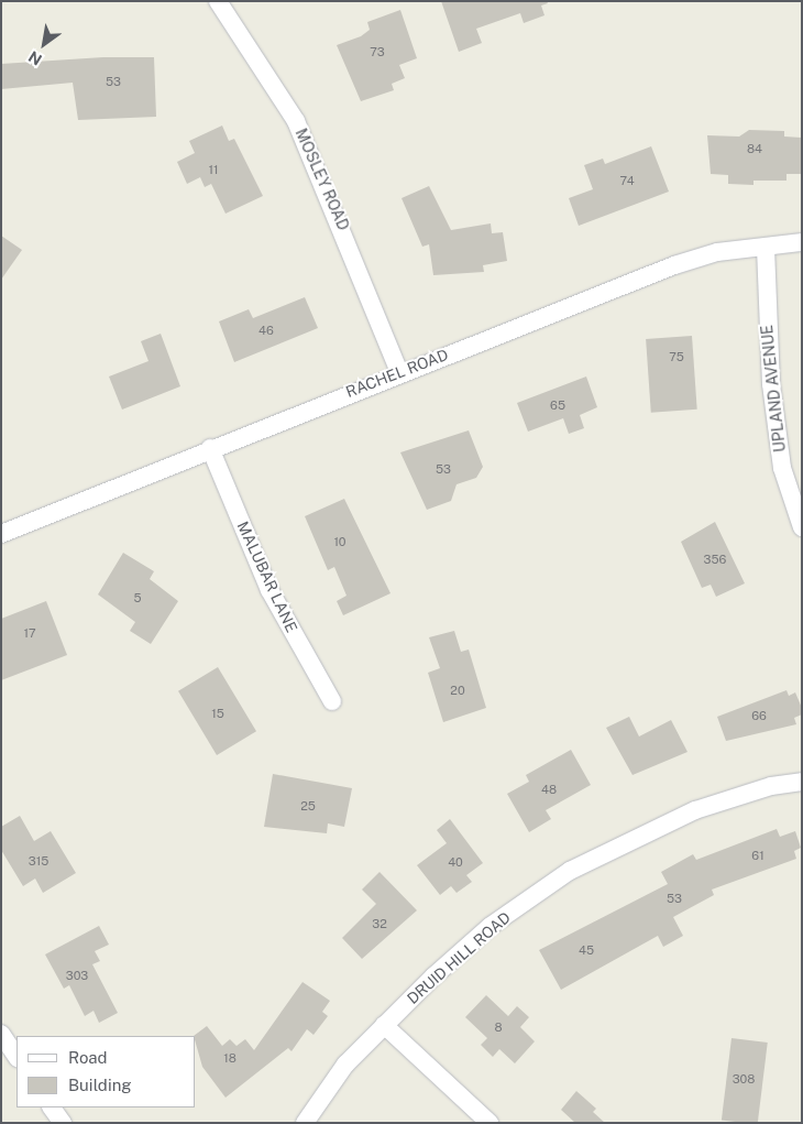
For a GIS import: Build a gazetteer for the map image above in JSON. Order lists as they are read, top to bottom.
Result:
{
  "streets": {
    "street": [
      "MOSLEY ROAD",
      "RACHEL ROAD",
      "UPLAND AVENUE",
      "MALUBAR LANE",
      "DRUID HILL ROAD"
    ]
  },
  "crossings": [
    ["MOSLEY ROAD", "RACHEL ROAD"],
    ["RACHEL ROAD", "UPLAND AVENUE"],
    ["RACHEL ROAD", "MALUBAR LANE"]
  ],
  "house_numbers": [
    "73",
    "53",
    "84",
    "11",
    "74",
    "46",
    "75",
    "65",
    "53",
    "10",
    "356",
    "5",
    "17",
    "20",
    "15",
    "66",
    "48",
    "25",
    "61",
    "315",
    "40",
    "53",
    "32",
    "45",
    "303",
    "8",
    "18",
    "308"
  ],
  "legend": ["Road", "Building"],
  "north": "bottom left"
}
